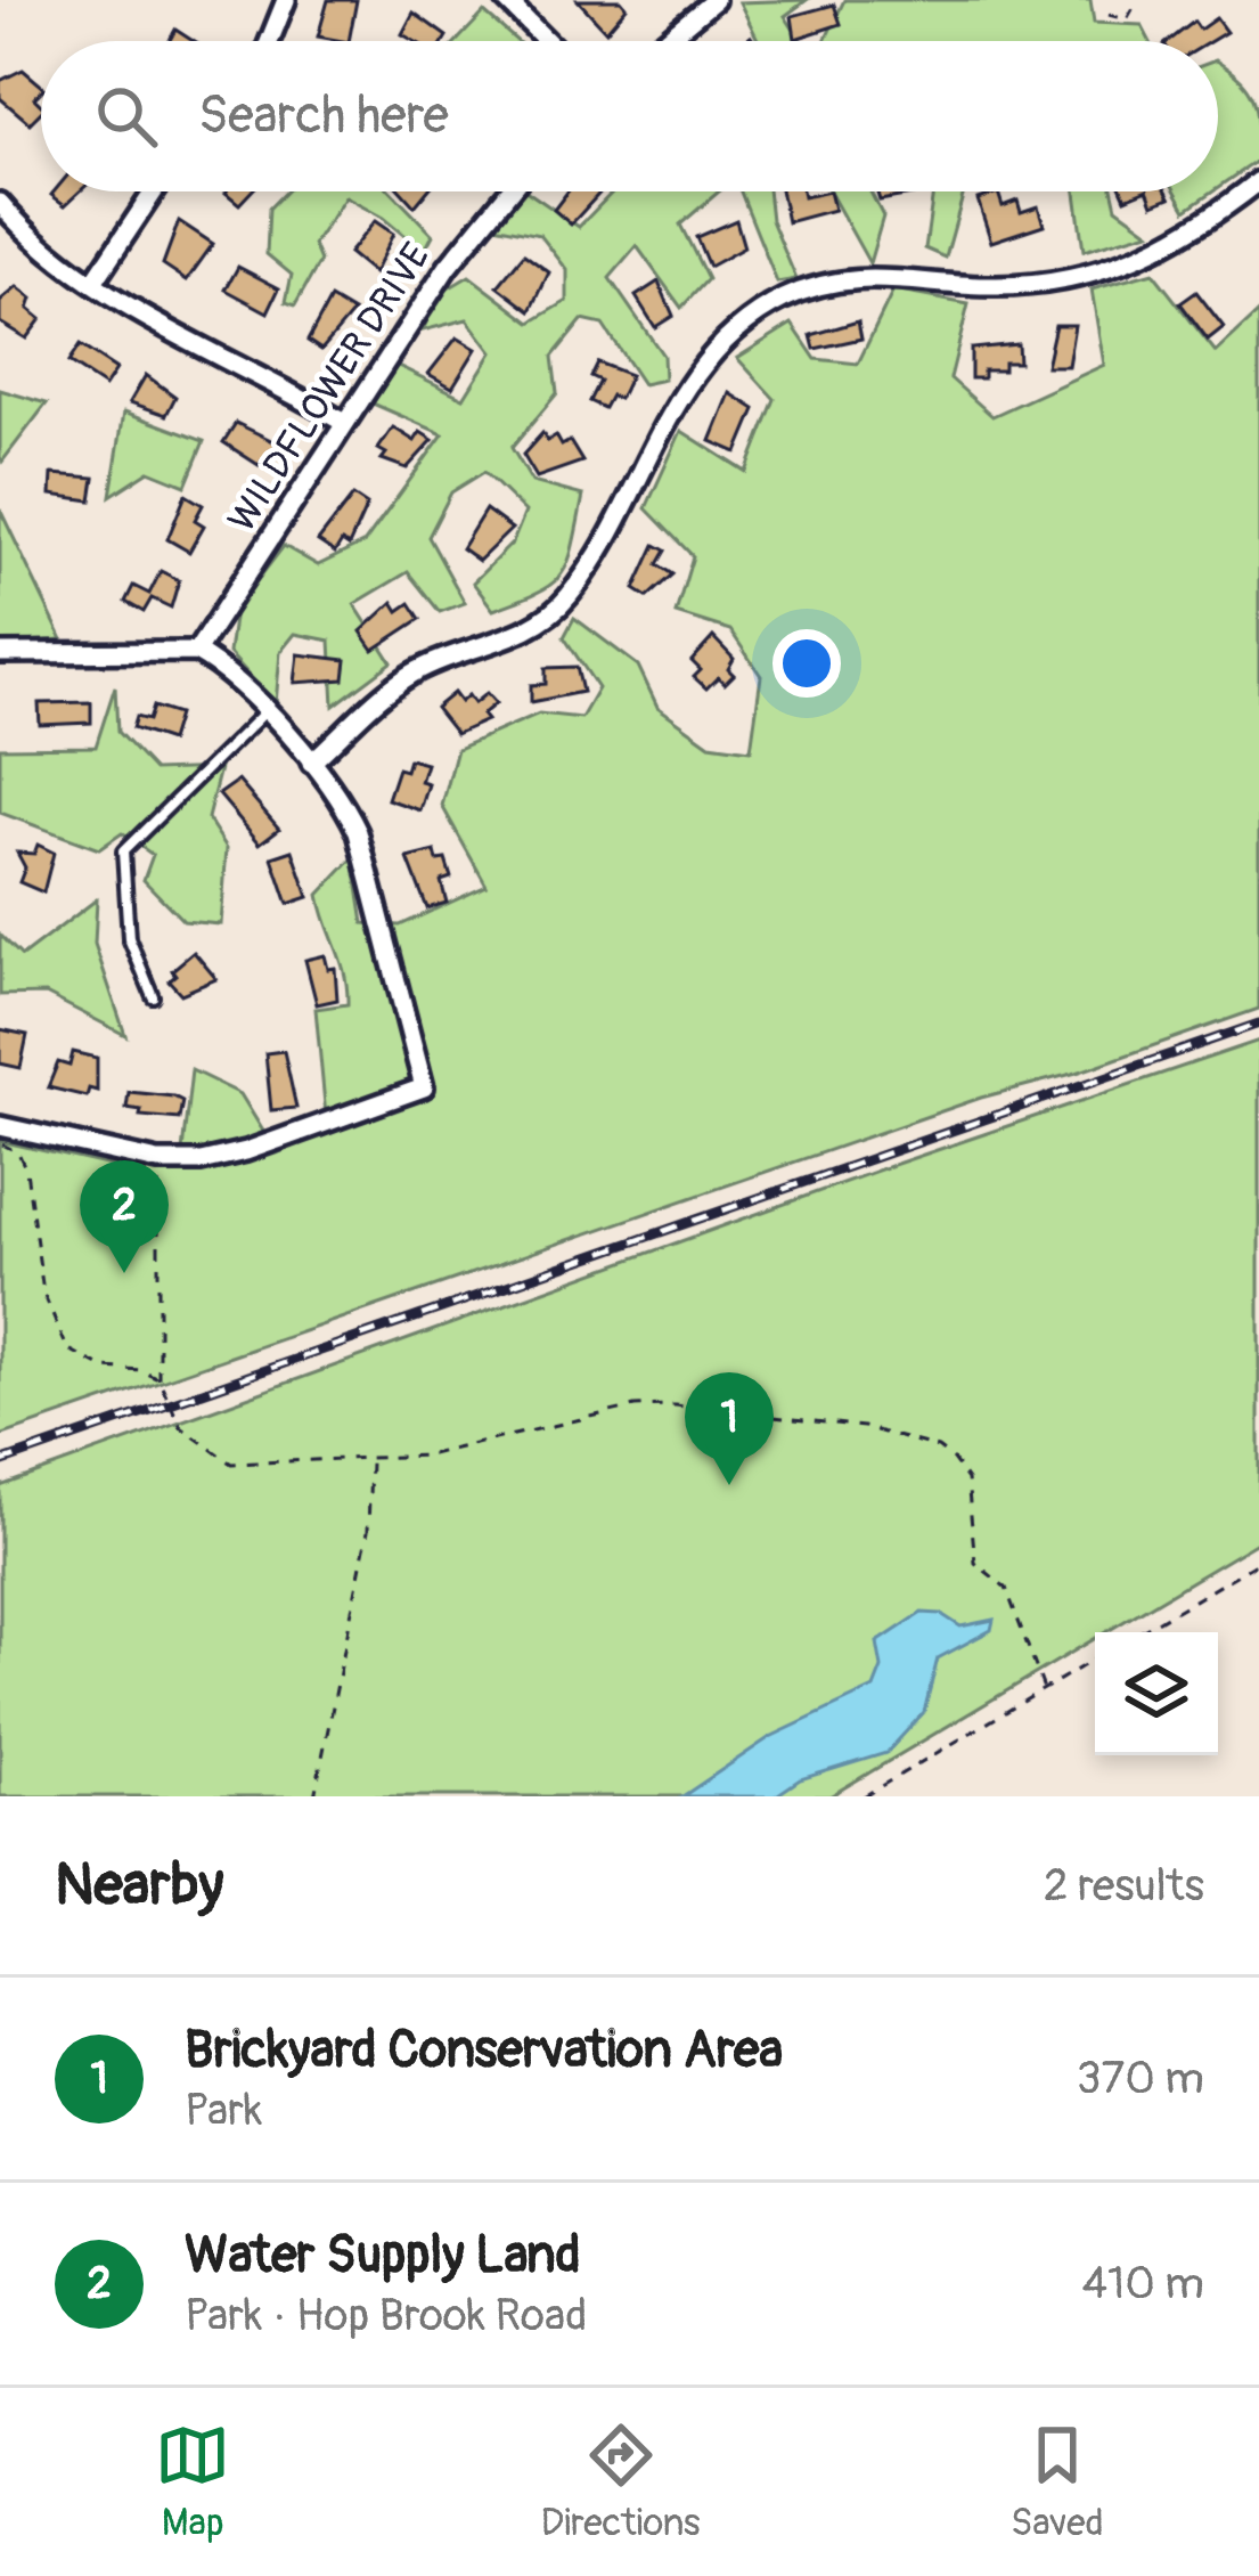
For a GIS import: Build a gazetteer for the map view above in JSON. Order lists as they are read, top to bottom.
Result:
{
  "streets": {
    "street": ["WILDFLOWER DRIVE"]
  },
  "page": {
    "search": "Search here",
    "pins": ["2", "1"],
    "heading": ["Nearby", "2 results"],
    "list": [
      {
        "mark": "1",
        "name": "Brickyard Conservation Area",
        "note": "Park",
        "value": "370 m"
      },
      {
        "mark": "2",
        "name": "Water Supply Land",
        "note": "Park · Hop Brook Road",
        "value": "410 m"
      }
    ],
    "nav": ["Map", "Directions", "Saved"]
  }
}
